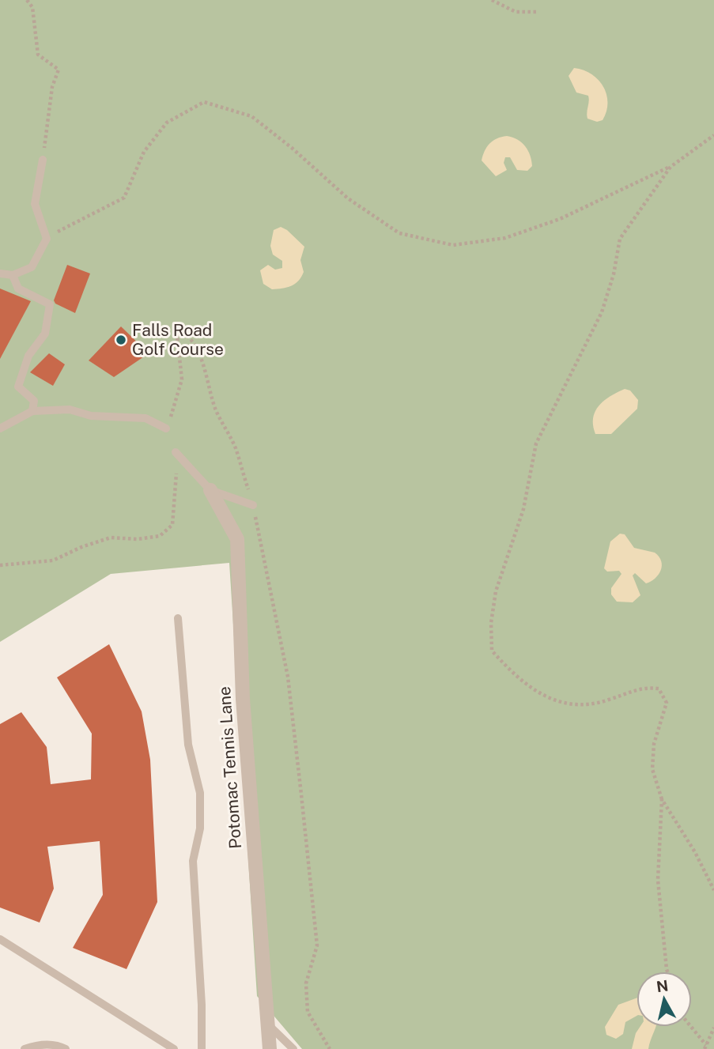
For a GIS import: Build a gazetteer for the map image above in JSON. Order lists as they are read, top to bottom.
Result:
{
  "streets": {
    "street": ["Potomac Tennis Lane"]
  },
  "places": ["Falls Road Golf Course"],
  "north": "top"
}
